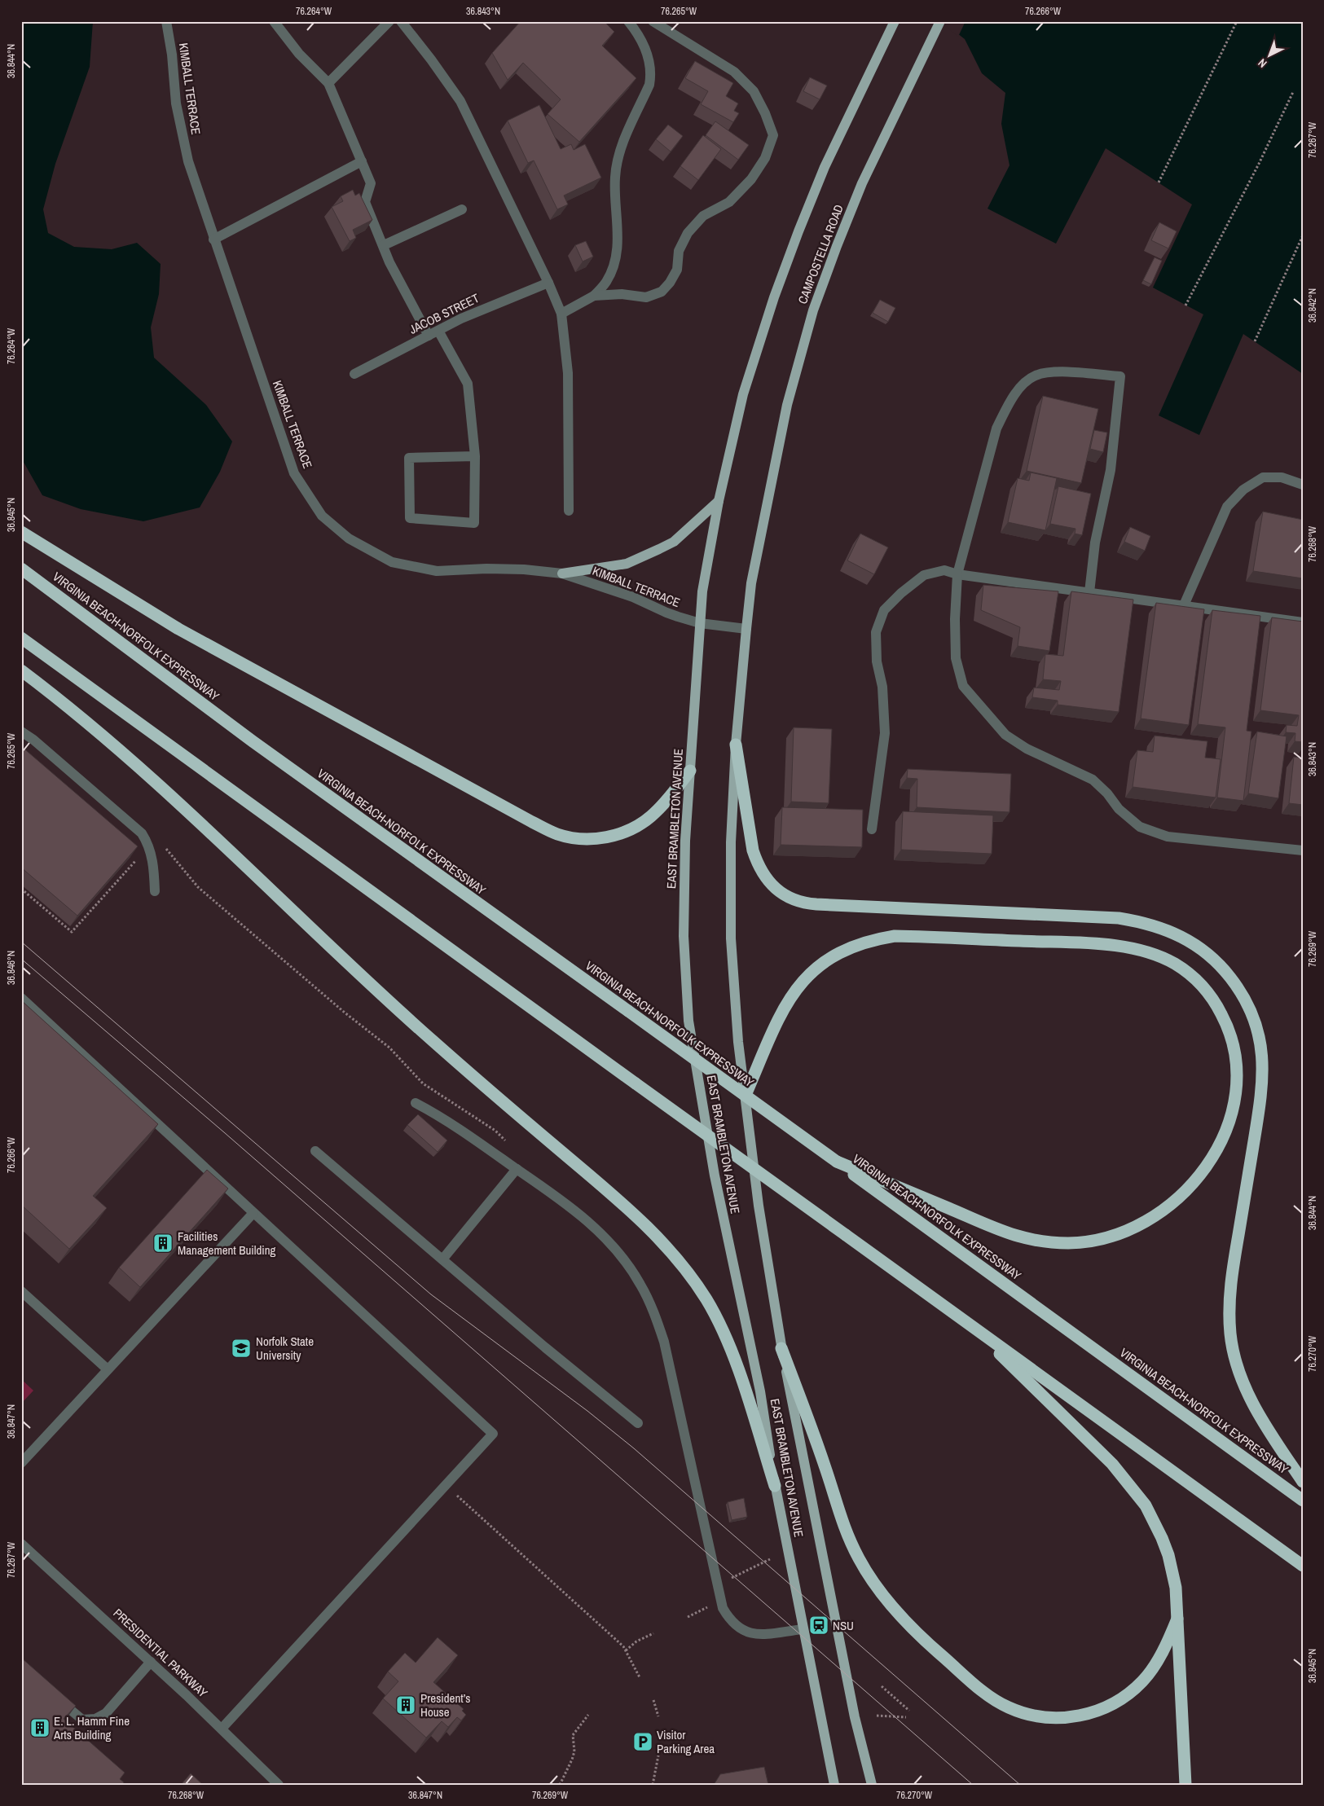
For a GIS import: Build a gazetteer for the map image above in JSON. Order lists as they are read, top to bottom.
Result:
{
  "streets": {
    "highway": ["VIRGINIA BEACH-NORFOLK EXPRESSWAY"],
    "main road": ["CAMPOSTELLA ROAD", "EAST BRAMBLETON AVENUE"],
    "street": ["KIMBALL TERRACE", "JACOB STREET", "PRESIDENTIAL PARKWAY"]
  },
  "crossings": [
    ["KIMBALL TERRACE", "EAST BRAMBLETON AVENUE"],
    ["CAMPOSTELLA ROAD", "EAST BRAMBLETON AVENUE"]
  ],
  "places": {
    "building": ["Facilities Management Building", "President’s House", "E. L. Hamm Fine Arts Building"],
    "school or university": ["Norfolk State University"],
    "station": ["NSU"],
    "parking": ["Visitor Parking Area"]
  },
  "north": "bottom left",
  "coordinates": [
    "76.264°W",
    "36.843°N",
    "76.265°W",
    "76.266°W",
    "36.844°N",
    "76.267°W",
    "36.842°N",
    "36.845°N",
    "76.268°W",
    "76.269°W",
    "36.846°N",
    "76.270°W",
    "36.847°N"
  ]
}
